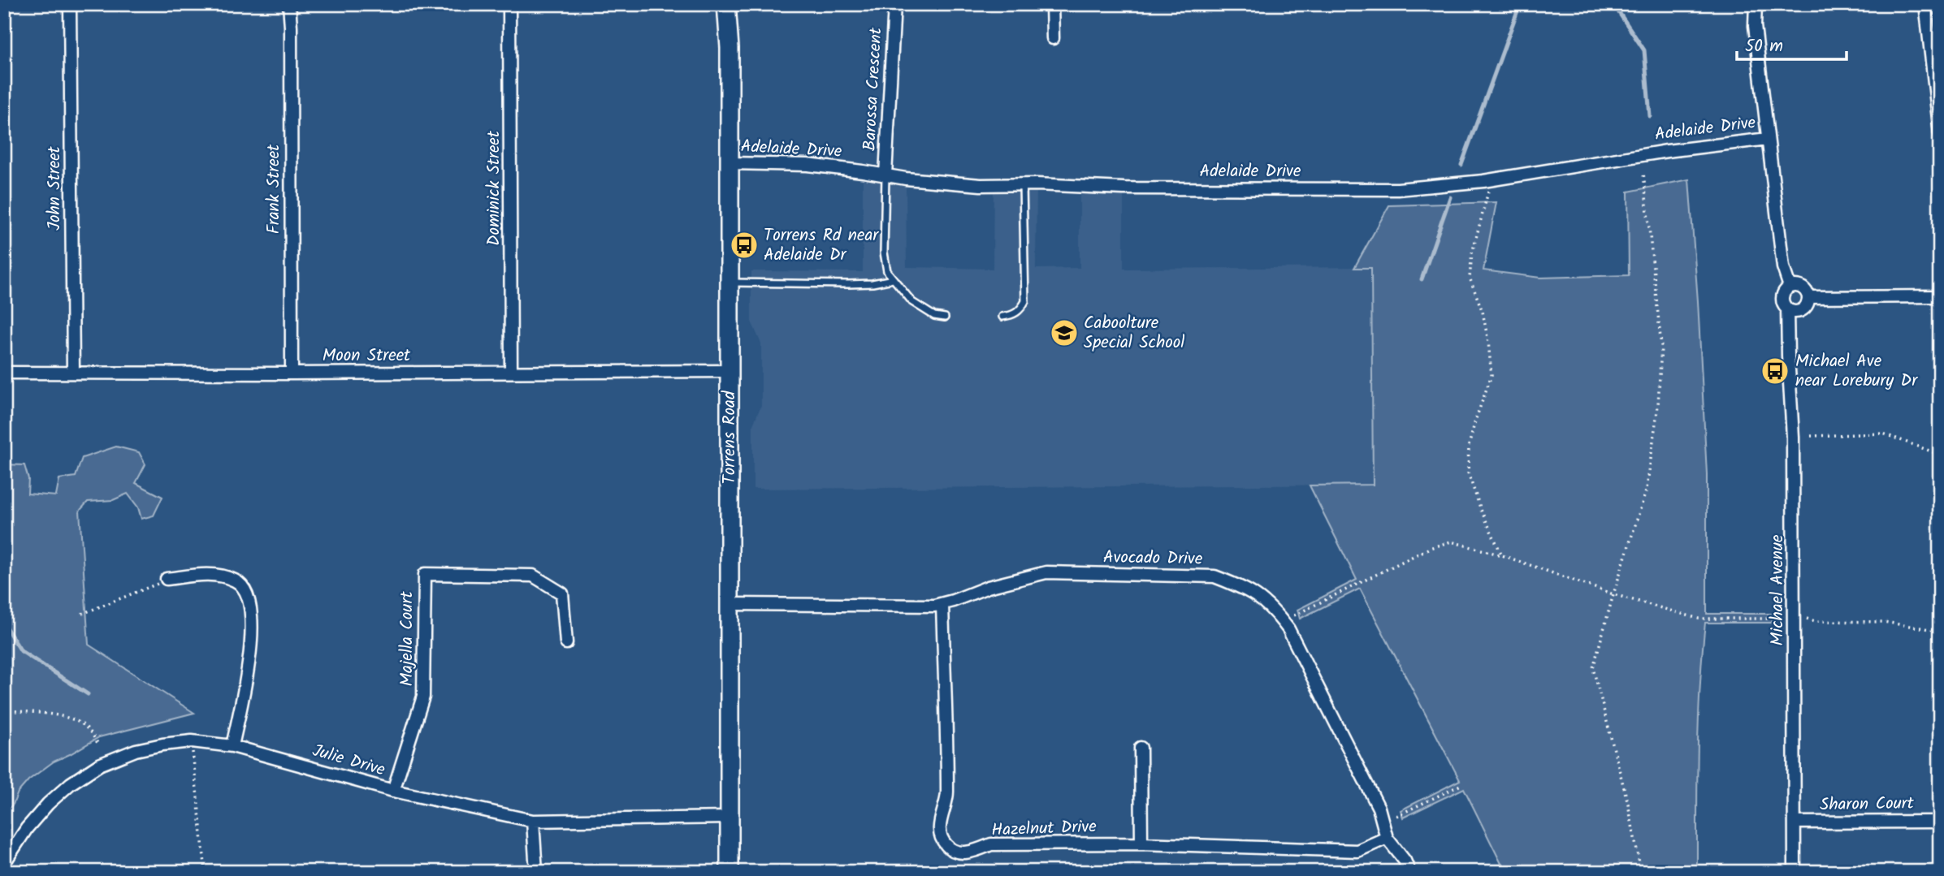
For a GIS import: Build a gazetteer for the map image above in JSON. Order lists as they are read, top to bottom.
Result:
{
  "streets": {
    "main road": ["Torrens Road"],
    "street": [
      "Barossa Crescent",
      "Adelaide Drive",
      "John Street",
      "Dominick Street",
      "Frank Street",
      "Moon Street",
      "Avocado Drive",
      "Michael Avenue",
      "Majella Court",
      "Julie Drive",
      "Sharon Court",
      "Hazelnut Drive"
    ]
  },
  "crossings": [
    ["Barossa Crescent", "Adelaide Drive"],
    ["Adelaide Drive", "Torrens Road"],
    ["John Street", "Moon Street"],
    ["Dominick Street", "Moon Street"],
    ["Frank Street", "Moon Street"],
    ["Moon Street", "Torrens Road"],
    ["Torrens Road", "Avocado Drive"],
    ["Torrens Road", "Julie Drive"],
    ["Avocado Drive", "Hazelnut Drive"],
    ["Michael Avenue", "Sharon Court"],
    ["Majella Court", "Julie Drive"]
  ],
  "places": {
    "bus stop": ["Torrens Rd near Adelaide Dr", "Michael Ave near Lorebury Dr"],
    "school or university": ["Caboolture Special School"]
  },
  "scale_bar": "50 m"
}
